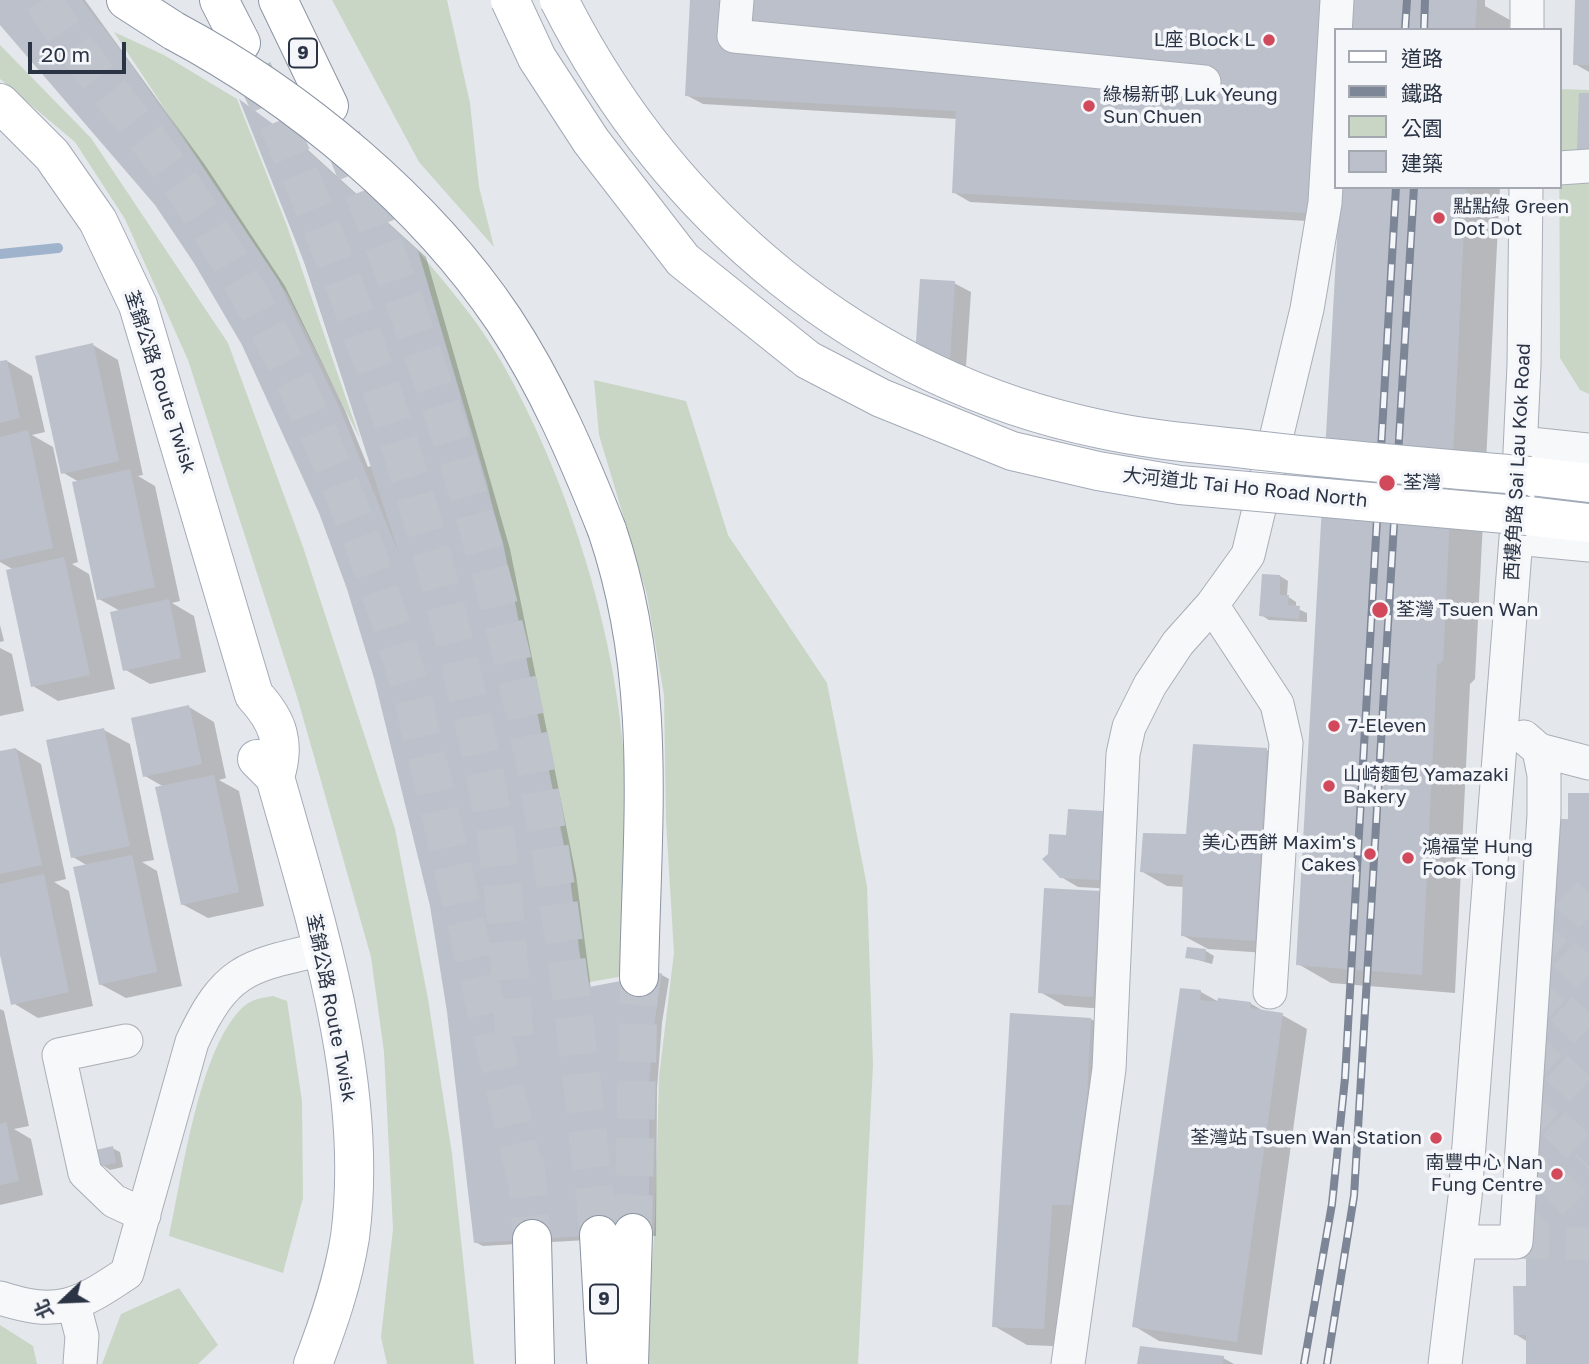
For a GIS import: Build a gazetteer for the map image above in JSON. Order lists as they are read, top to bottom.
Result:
{
  "streets": {
    "main road": ["9", "荃錦公路 Route Twisk", "大河道北 Tai Ho Road North"],
    "street": ["西樓角路 Sai Lau Kok Road"]
  },
  "places": [
    "L座 Block L",
    "綠楊新邨 Luk Yeung Sun Chuen",
    "點點綠 Green Dot Dot",
    "荃灣",
    "荃灣 Tsuen Wan",
    "7-Eleven",
    "山崎麵包 Yamazaki Bakery",
    "美心西餅 Maxim's Cakes",
    "鴻福堂 Hung Fook Tong",
    "荃灣站 Tsuen Wan Station",
    "南豐中心 Nan Fung Centre"
  ],
  "legend": [
    "道路",
    "鐵路",
    "公園",
    "建築"
  ],
  "scale_bar": "20 m",
  "north": "bottom left"
}
